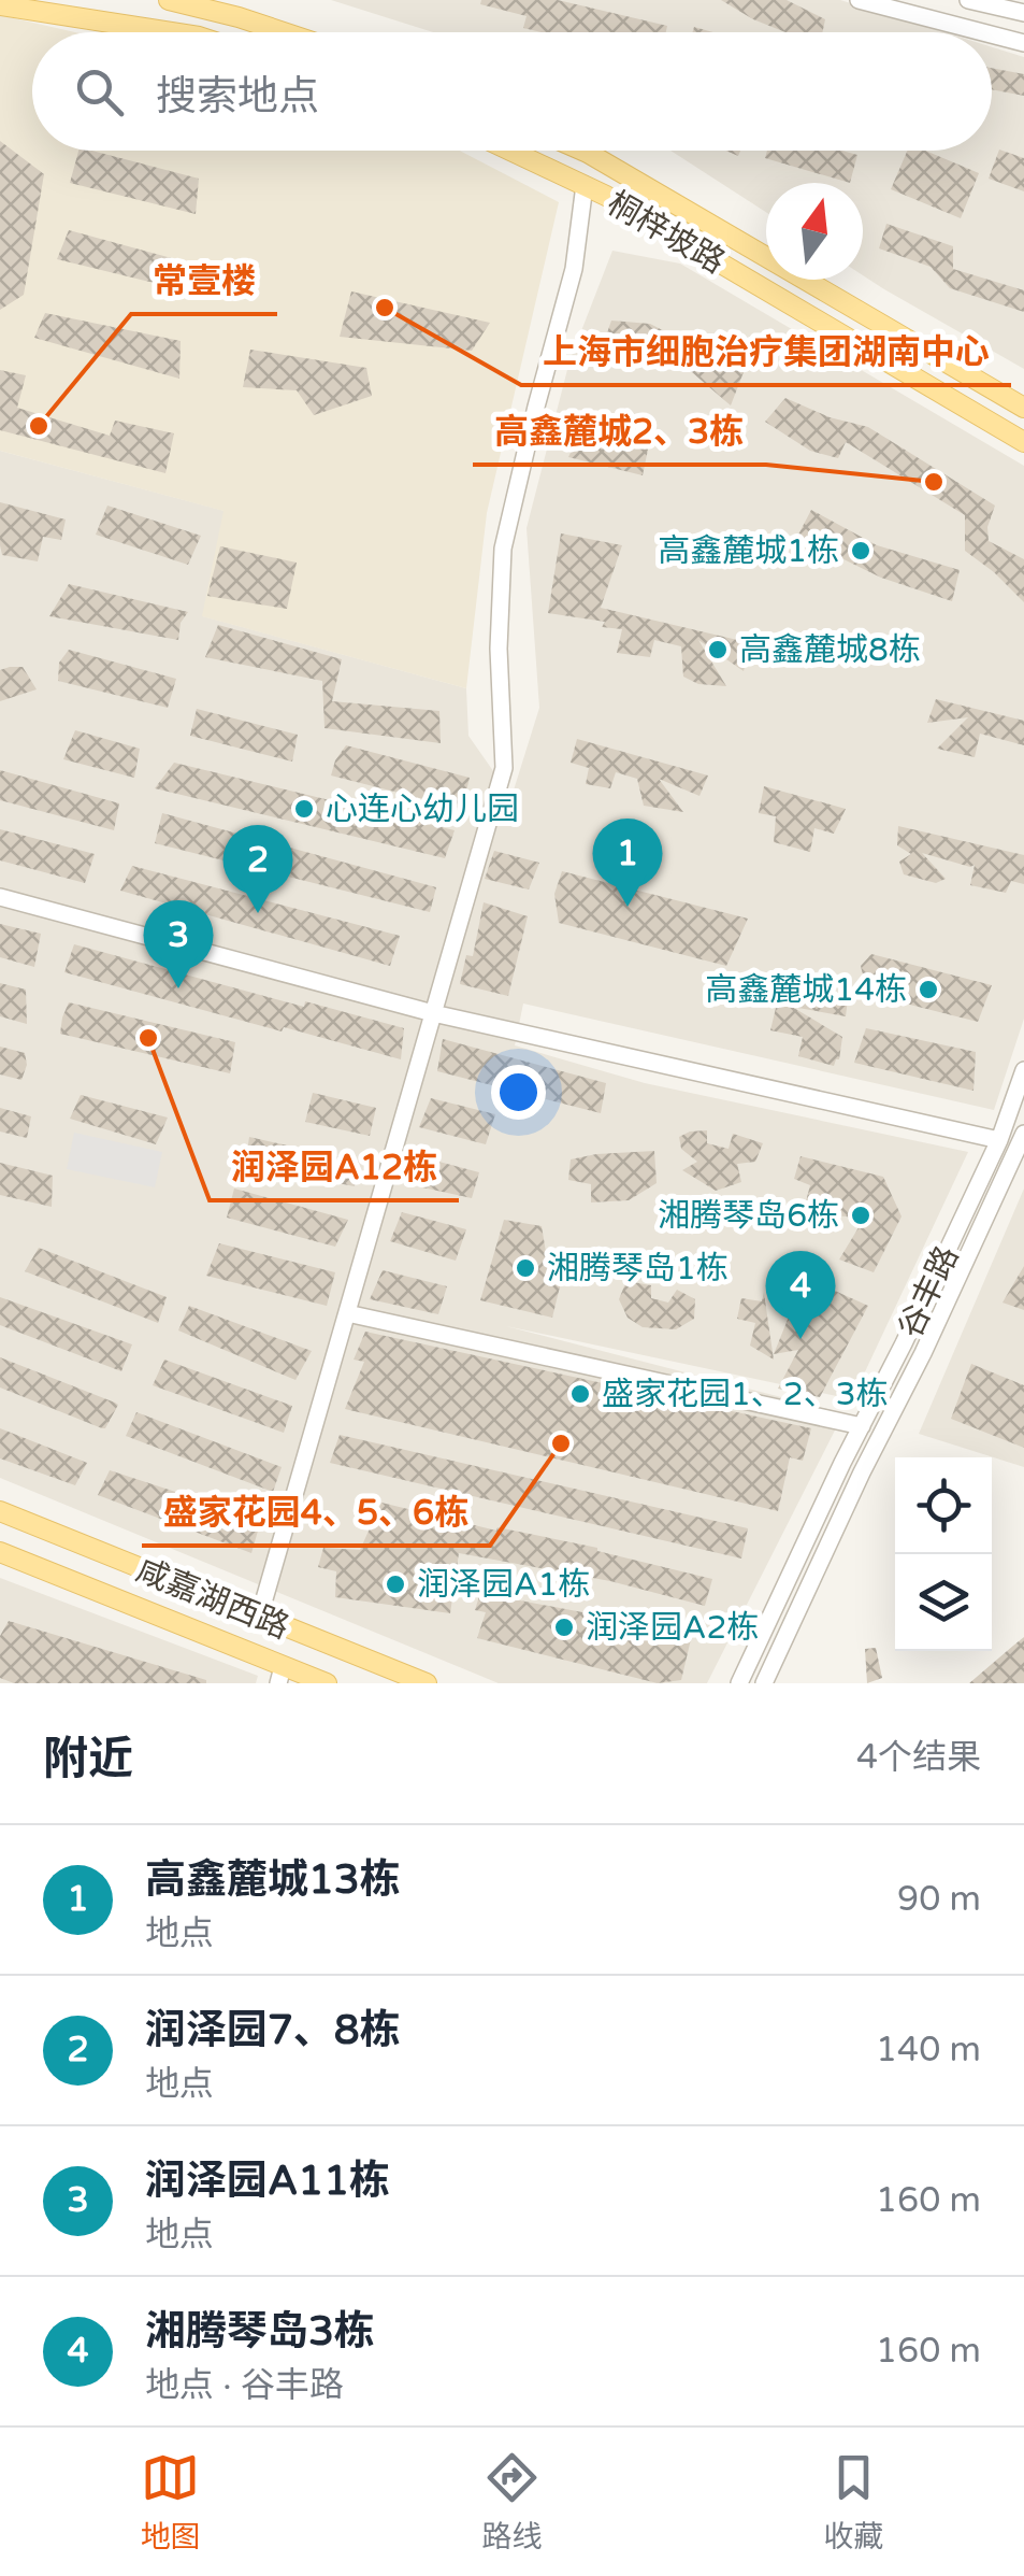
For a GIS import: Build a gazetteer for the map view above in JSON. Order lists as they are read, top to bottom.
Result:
{
  "streets": {
    "main road": ["桐梓坡路", "咸嘉湖西路"],
    "street": ["谷丰路"]
  },
  "places": [
    "上海市细胞治疗集团湖南中心",
    "常壹楼",
    "高鑫麓城2、3栋",
    "高鑫麓城1栋",
    "高鑫麓城8栋",
    "心连心幼儿园",
    "高鑫麓城14栋",
    "润泽园A12栋",
    "湘腾琴岛6栋",
    "湘腾琴岛1栋",
    "盛家花园1、2、3栋",
    "盛家花园4、5、6栋",
    "润泽园A1栋",
    "润泽园A2栋"
  ],
  "north": "top",
  "page": {
    "search": "搜索地点",
    "pins": [
      "1",
      "2",
      "3",
      "4"
    ],
    "heading": ["附近", "4个结果"],
    "list": [
      {
        "mark": "1",
        "name": "高鑫麓城13栋",
        "note": "地点",
        "value": "90 m"
      },
      {
        "mark": "2",
        "name": "润泽园7、8栋",
        "note": "地点",
        "value": "140 m"
      },
      {
        "mark": "3",
        "name": "润泽园A11栋",
        "note": "地点",
        "value": "160 m"
      },
      {
        "mark": "4",
        "name": "湘腾琴岛3栋",
        "note": "地点 · 谷丰路",
        "value": "160 m"
      }
    ],
    "nav": ["地图", "路线", "收藏"]
  }
}
